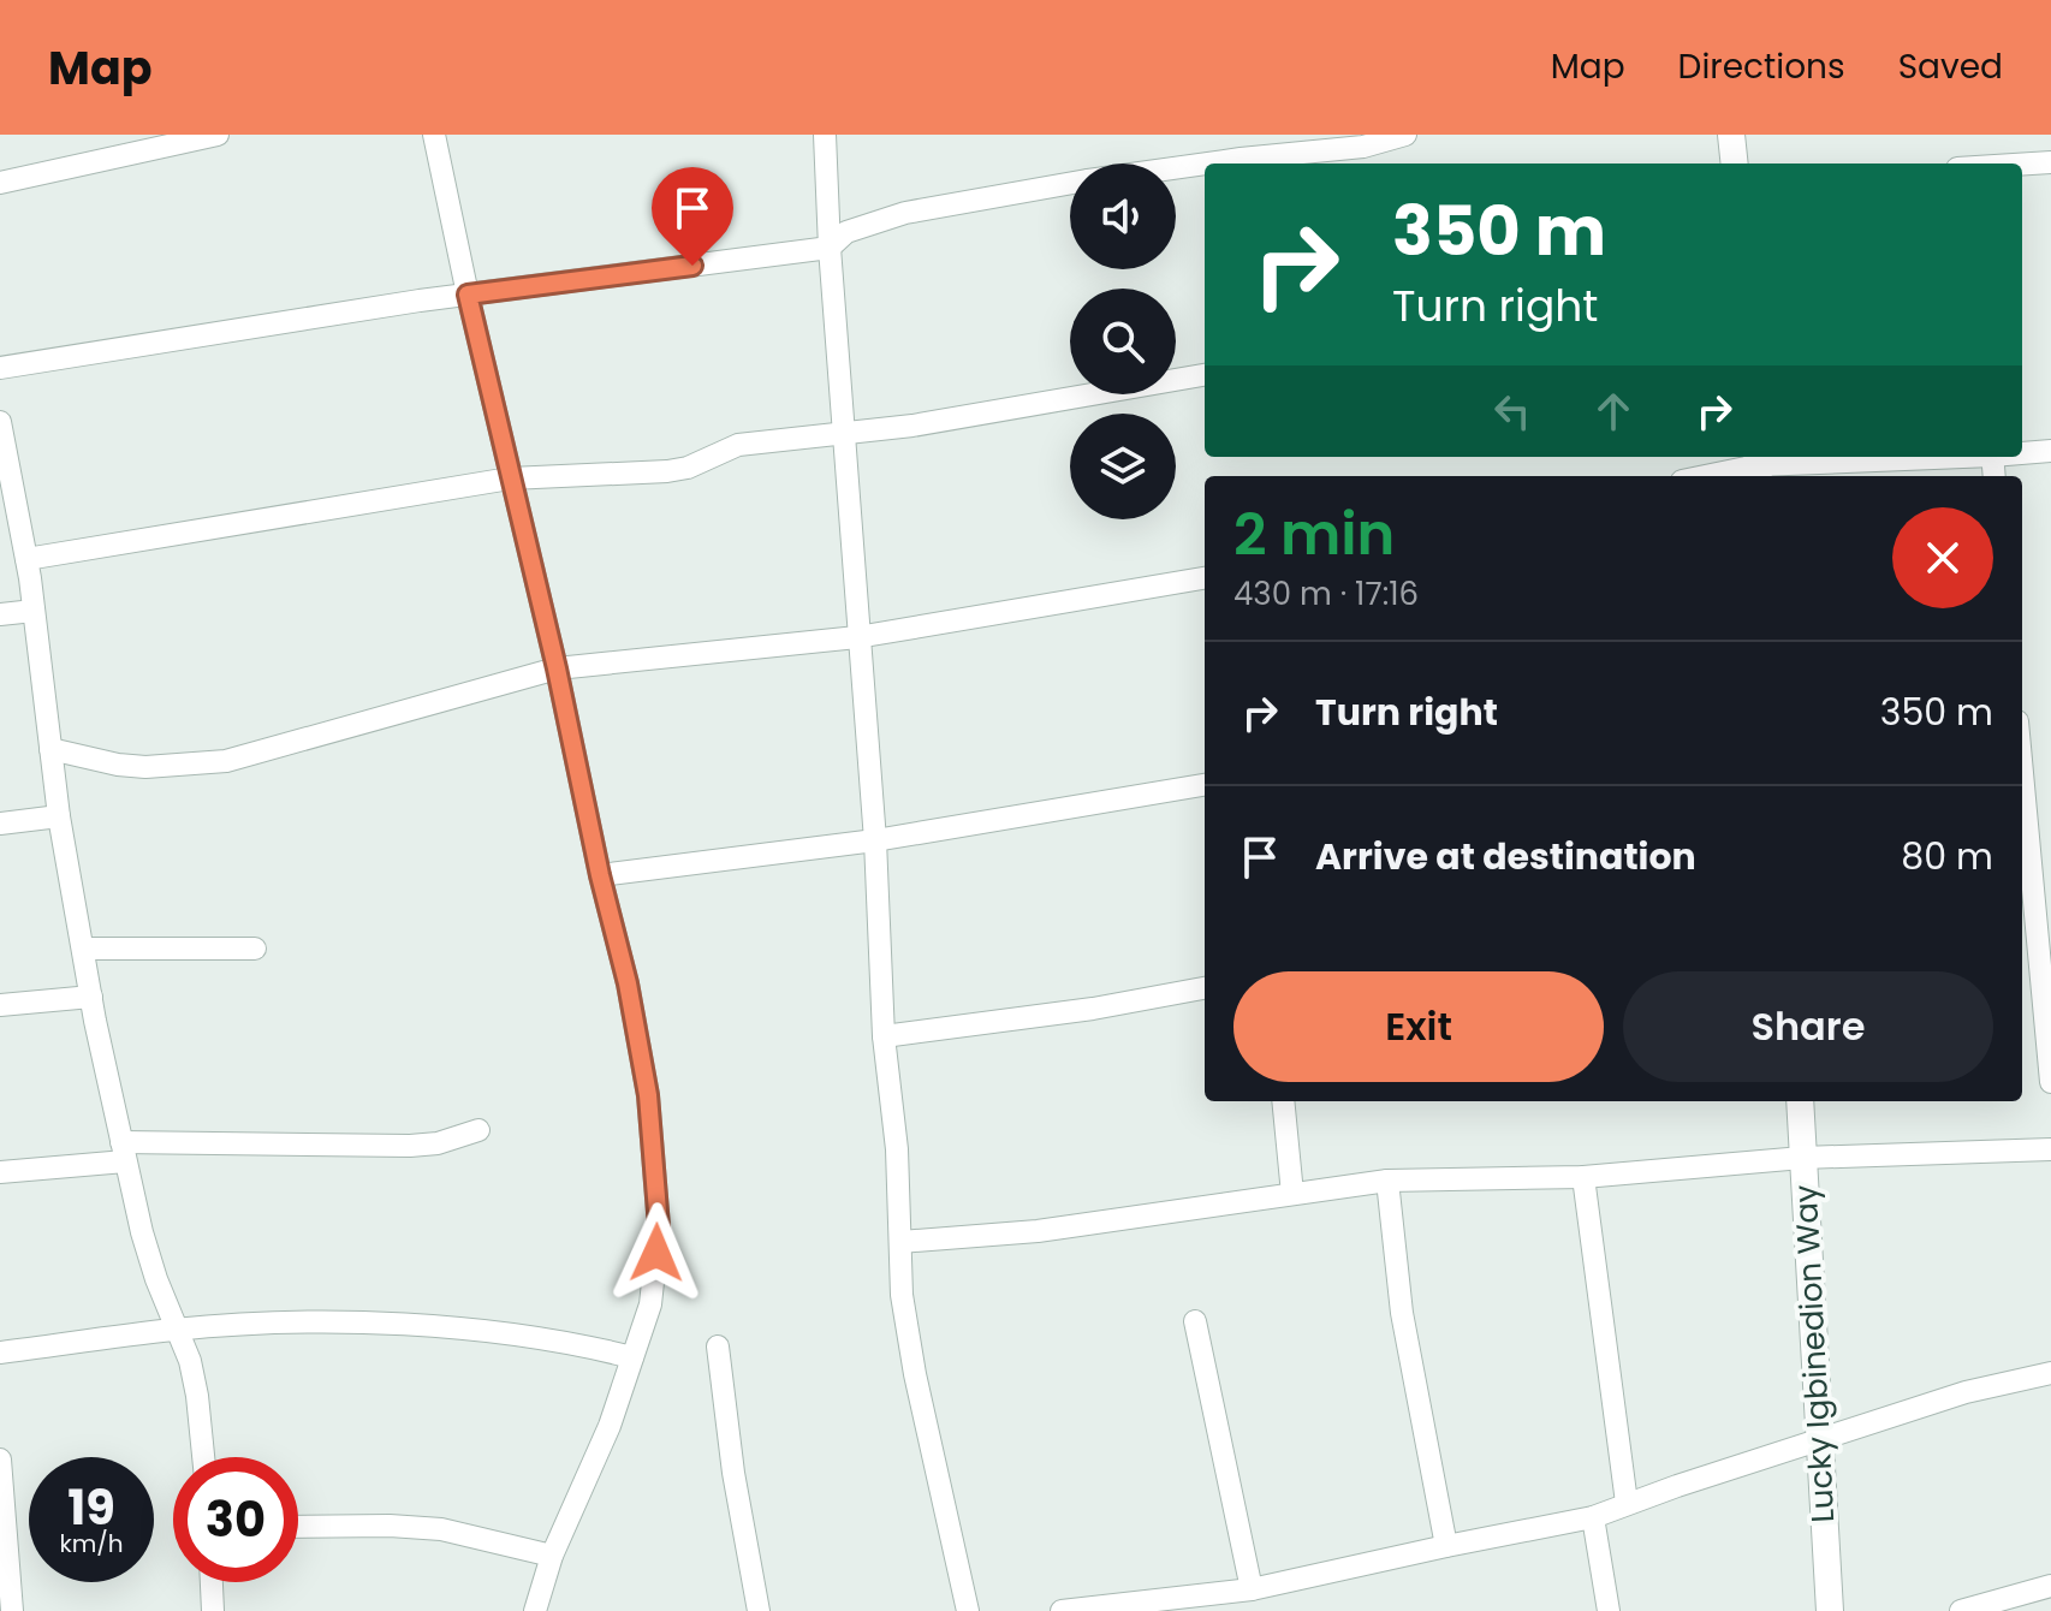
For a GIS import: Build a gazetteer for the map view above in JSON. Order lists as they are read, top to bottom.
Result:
{
  "streets": {
    "street": ["Lucky Igbinedion Way"]
  },
  "page": {
    "header": "Map",
    "nav": ["Map", "Directions", "Saved"],
    "turn": ["350 m", "Turn right"],
    "heading": ["2 min", "430 m · 17:16"],
    "list": [
      {
        "name": "Turn right",
        "value": "350 m"
      },
      {
        "name": "Arrive at destination",
        "value": "80 m"
      }
    ],
    "buttons": ["Exit", "Share"],
    "speed": "19 km/h",
    "limit": "30"
  }
}
